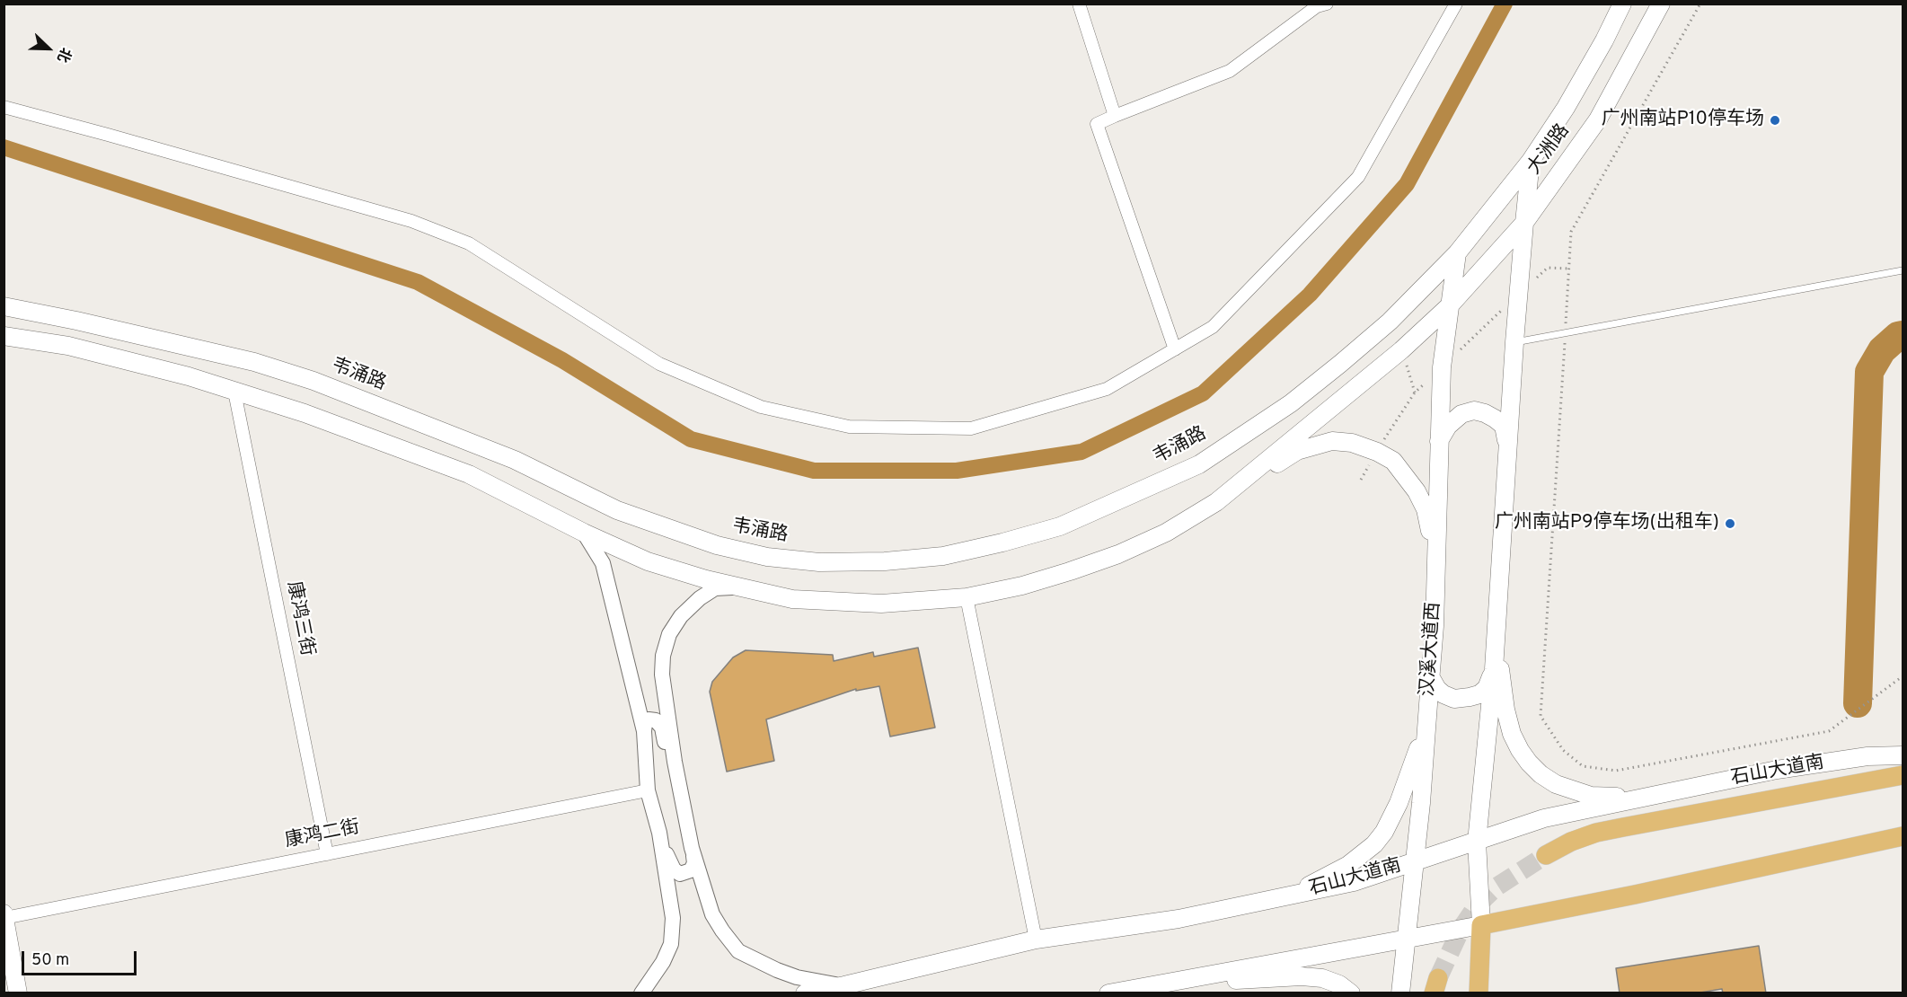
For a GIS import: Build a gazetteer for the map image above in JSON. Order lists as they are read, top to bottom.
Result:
{
  "streets": {
    "main road": [
      "大洲路",
      "韦涌路",
      "汉溪大道西",
      "石山大道南"
    ],
    "street": ["康鸿三街", "康鸿二街"]
  },
  "crossings": [
    ["大洲路", "韦涌路"],
    ["大洲路", "汉溪大道西"],
    ["韦涌路", "汉溪大道西"],
    ["康鸿三街", "康鸿二街"],
    ["汉溪大道西", "石山大道南"]
  ],
  "places": ["广州南站P10停车场", "广州南站P9停车场(出租车)"],
  "scale_bar": "50 m",
  "north": "bottom right"
}
